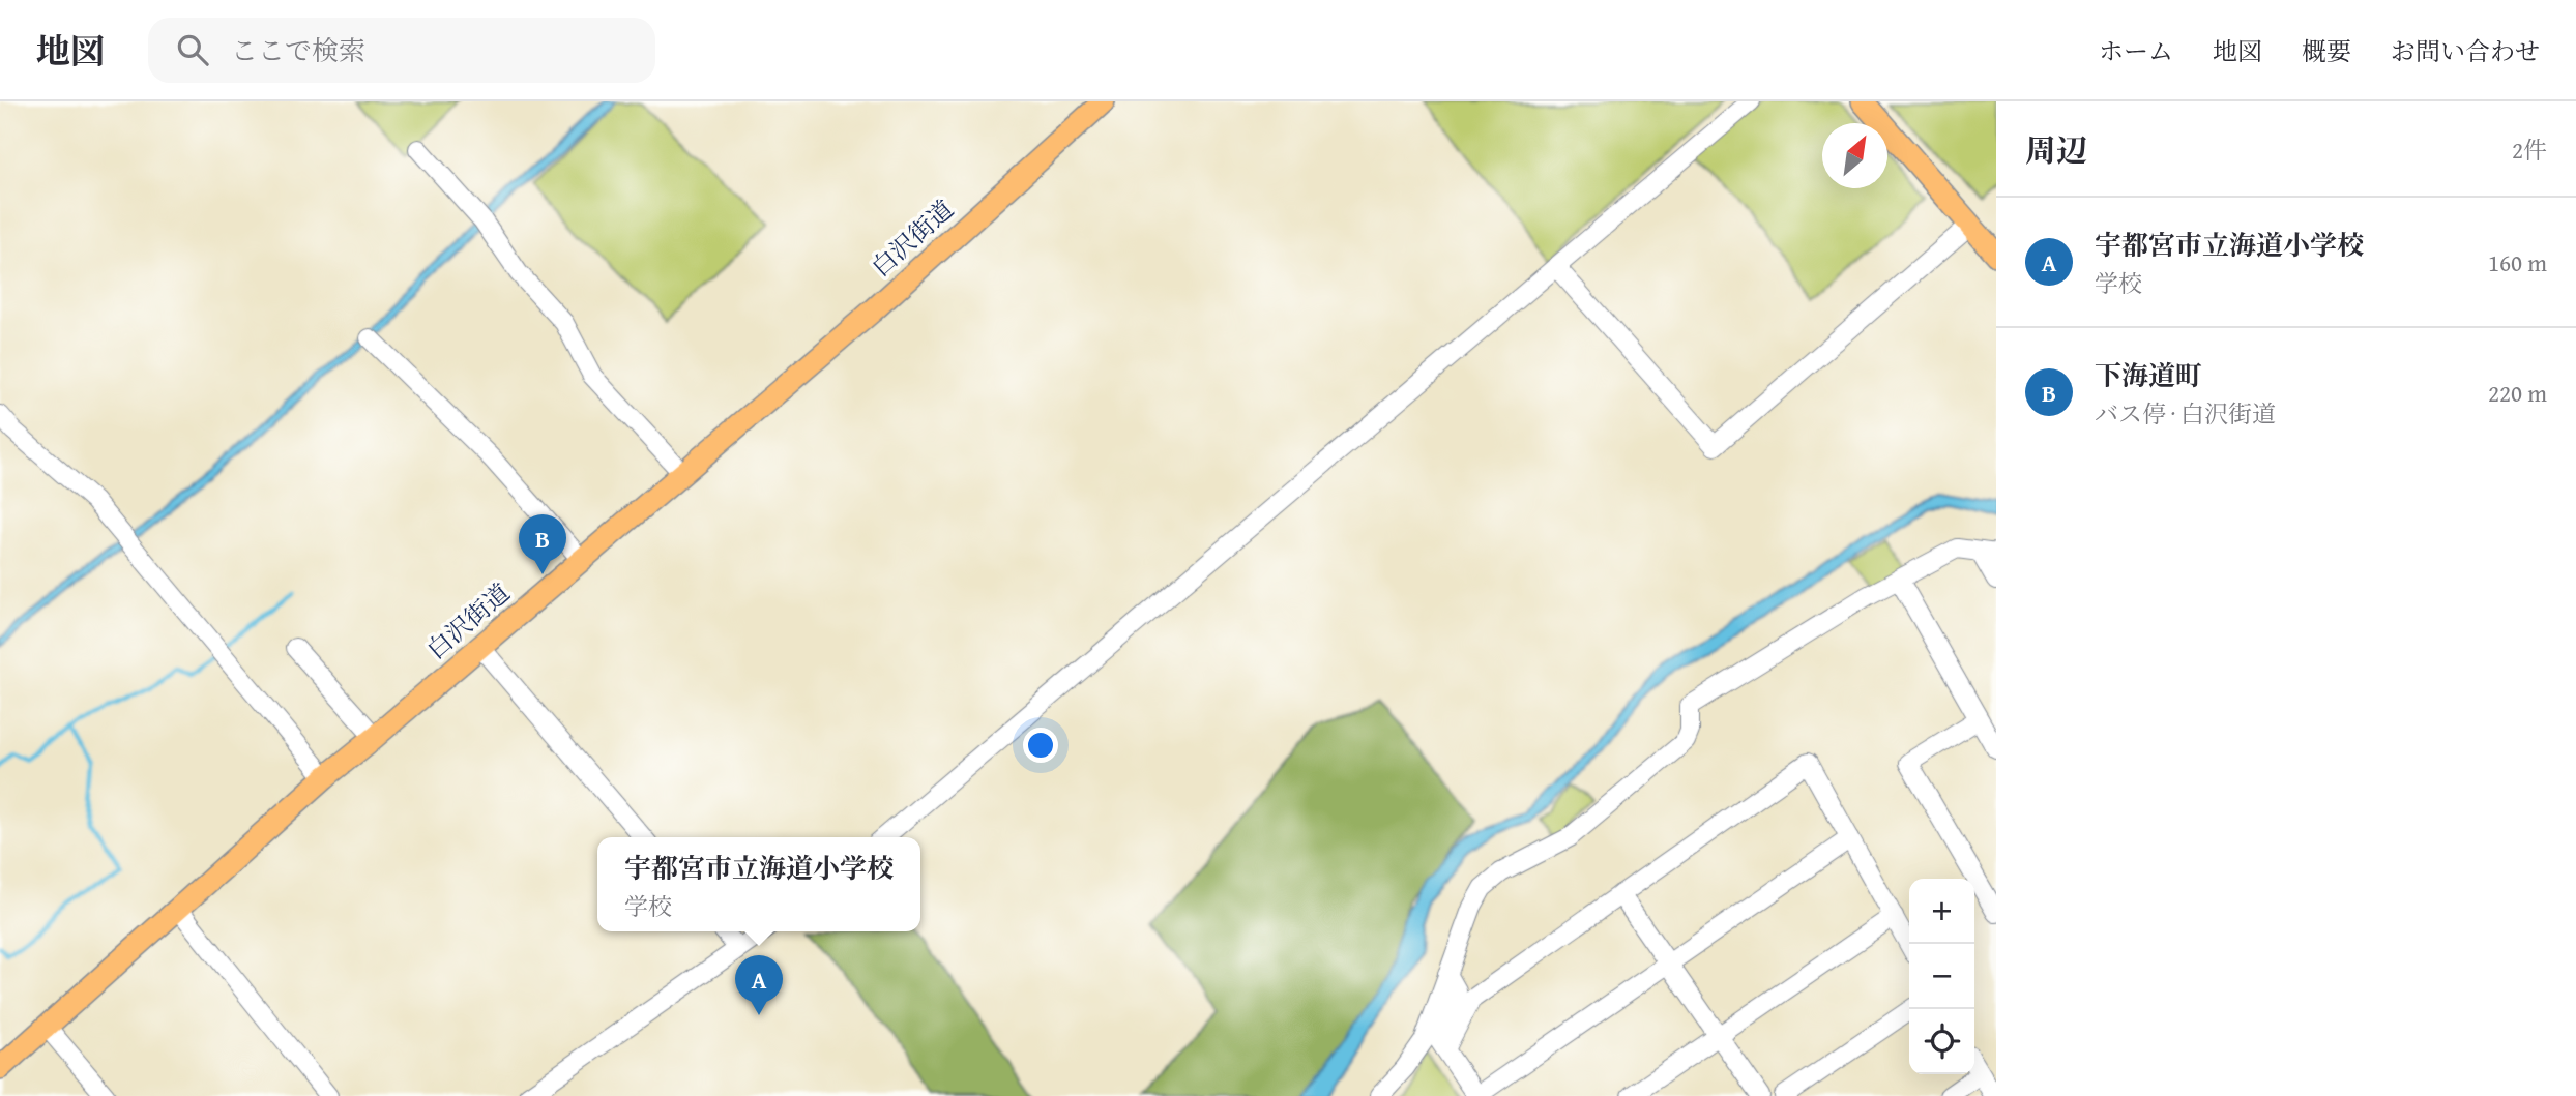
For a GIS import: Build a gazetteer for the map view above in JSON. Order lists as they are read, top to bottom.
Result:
{
  "streets": {
    "main road": ["白沢街道"]
  },
  "north": "top right",
  "page": {
    "header": "地図",
    "search": "ここで検索",
    "nav": [
      "ホーム",
      "地図",
      "概要",
      "お問い合わせ"
    ],
    "heading": ["周辺", "2件"],
    "list": [
      {
        "mark": "A",
        "name": "宇都宮市立海道小学校",
        "note": "学校",
        "value": "160 m"
      },
      {
        "mark": "B",
        "name": "下海道町",
        "note": "バス停 · 白沢街道",
        "value": "220 m"
      }
    ],
    "pins": ["B", "A"],
    "popup": ["宇都宮市立海道小学校", "学校"],
    "map_buttons": ["+", "−"]
  }
}
